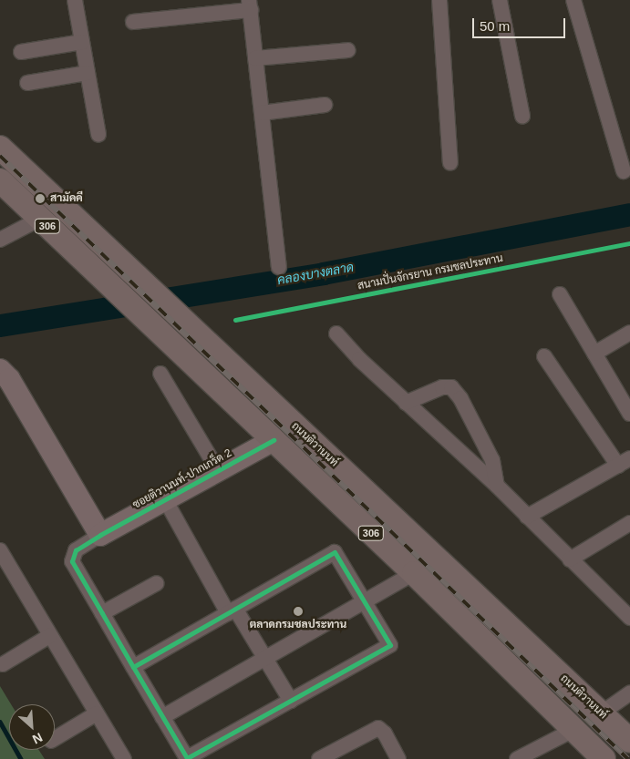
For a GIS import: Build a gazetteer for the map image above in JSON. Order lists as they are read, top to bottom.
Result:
{
  "streets": {
    "main road": ["306", "ถนนติวานนท์"],
    "street": ["ซอยติวานนท์-ปากเกร็ด 2"],
    "cycle path": ["สนามปั่นจักรยาน กรมชลประทาน"]
  },
  "crossings": [
    ["306", "ซอยติวานนท์-ปากเกร็ด 2"]
  ],
  "water": ["คลองบางตลาด"],
  "places": ["สามัคคี", "ตลาดกรมชลประทาน"],
  "scale_bar": "50 m",
  "north": "bottom right"
}
